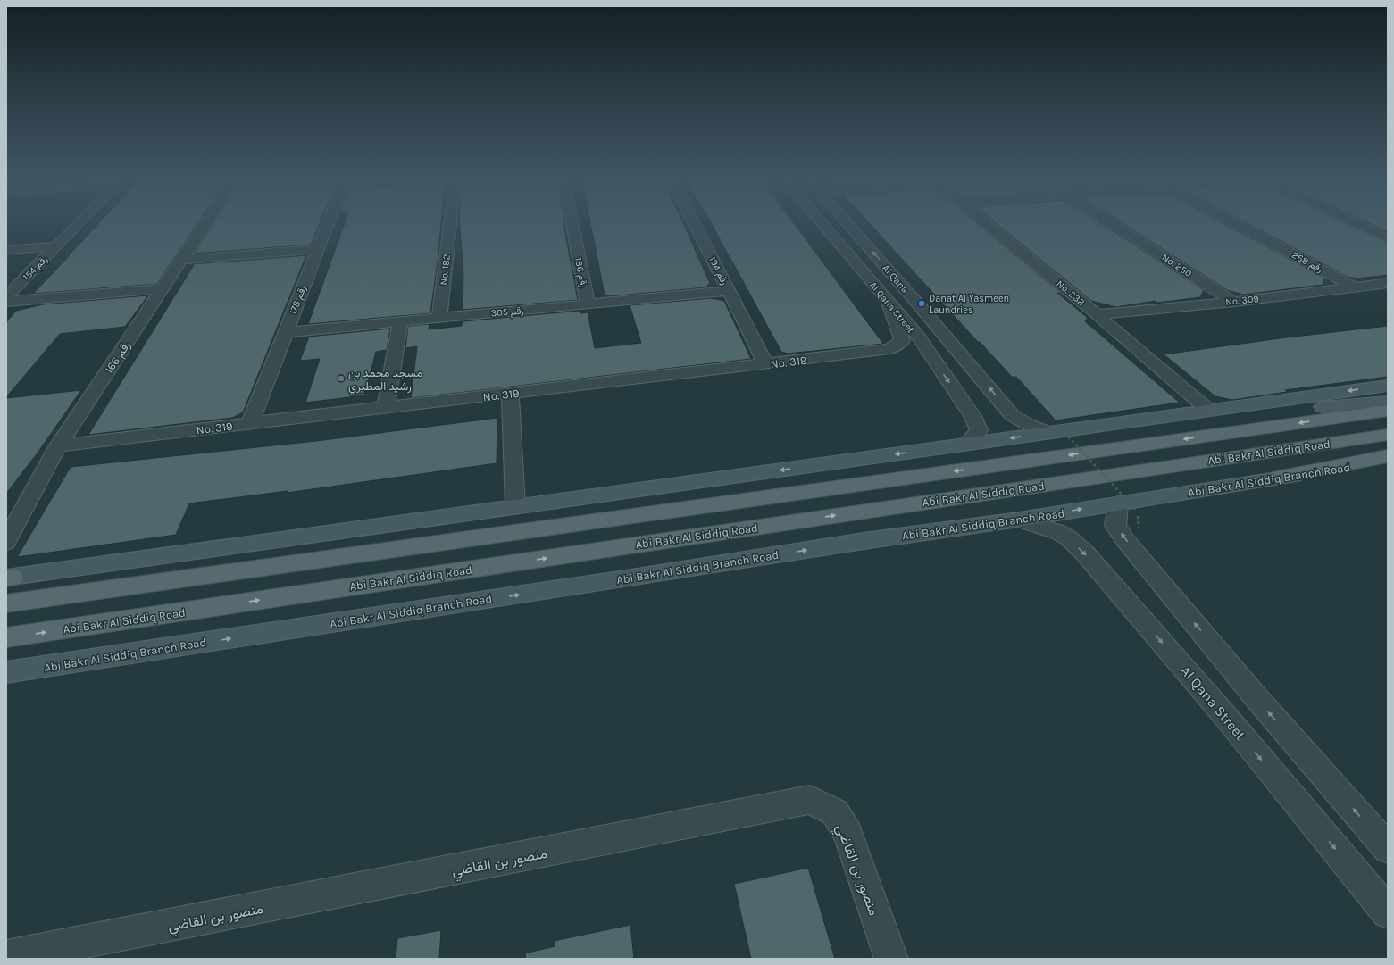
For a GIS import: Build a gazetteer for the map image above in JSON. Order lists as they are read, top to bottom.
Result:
{
  "streets": {
    "main road": ["Abi Bakr Al Siddiq Road", "Abi Bakr Al Siddiq Branch Road"],
    "street": [
      "رقم 268",
      "No. 250",
      "رقم 154",
      "No. 182",
      "رقم 194",
      "رقم 186",
      "Al Qana",
      "No. 232",
      "رقم 178",
      "No. 309",
      "Al Qana Street",
      "رقم 305",
      "رقم 166",
      "No. 319",
      "منصور بن القاضي"
    ]
  },
  "crossings": [
    ["رقم 268", "No. 309"],
    ["No. 250", "No. 309"],
    ["No. 182", "رقم 305"],
    ["رقم 194", "رقم 305"],
    ["رقم 194", "No. 319"],
    ["رقم 186", "رقم 305"],
    ["No. 232", "No. 309"],
    ["رقم 178", "رقم 305"],
    ["رقم 178", "No. 319"],
    ["Al Qana Street", "No. 319"],
    ["Al Qana Street", "Abi Bakr Al Siddiq Branch Road"],
    ["رقم 166", "No. 319"]
  ],
  "one_way": ["Al Qana"],
  "places": ["Danat Al Yasmeen Laundries", "مسجد محمد بن رشيد المطيري"]
}
